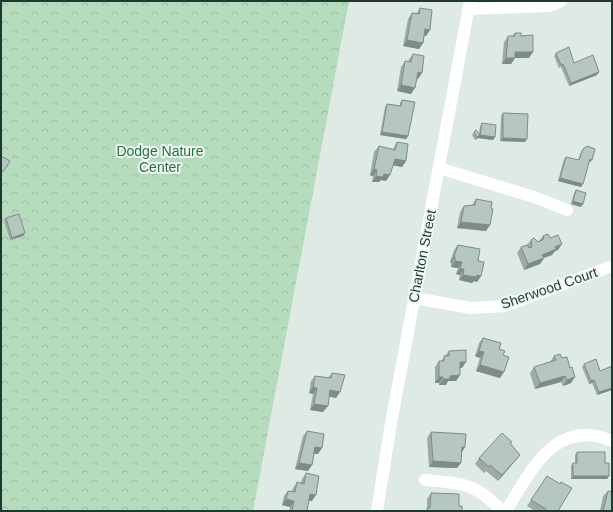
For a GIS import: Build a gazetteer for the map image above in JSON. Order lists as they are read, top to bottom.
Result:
{
  "streets": {
    "street": ["Charlton Street", "Sherwood Court"]
  },
  "crossings": [
    ["Charlton Street", "Sherwood Court"]
  ],
  "parks": ["Dodge Nature Center"]
}
